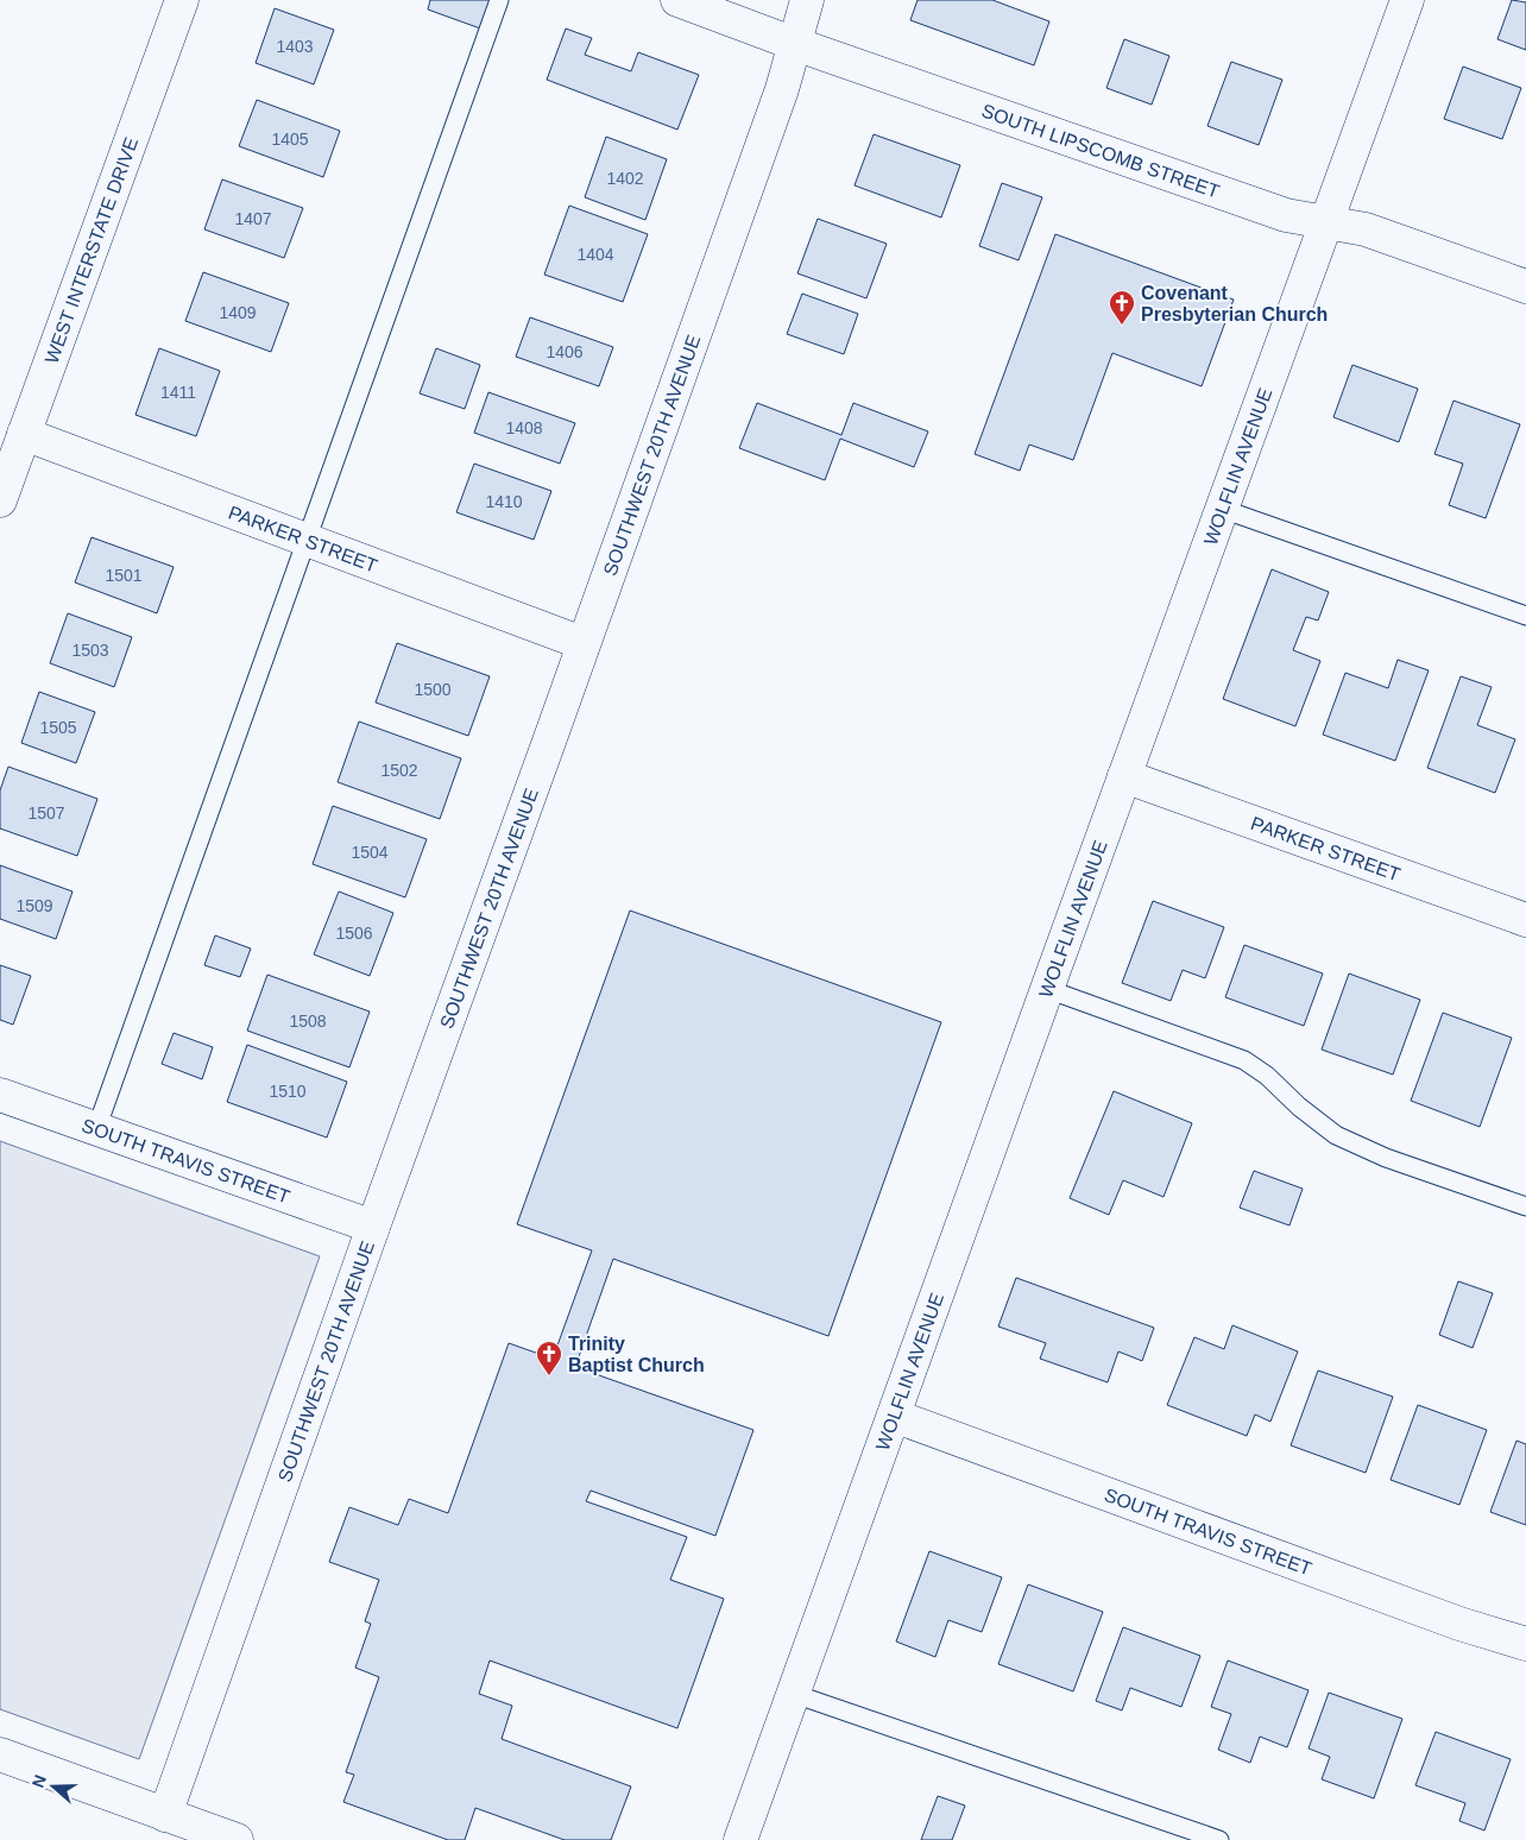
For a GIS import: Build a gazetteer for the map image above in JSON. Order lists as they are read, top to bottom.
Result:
{
  "streets": {
    "street": [
      "SOUTH LIPSCOMB STREET",
      "WEST INTERSTATE DRIVE",
      "SOUTHWEST 20TH AVENUE",
      "WOLFLIN AVENUE",
      "PARKER STREET",
      "SOUTH TRAVIS STREET"
    ]
  },
  "crossings": [
    ["SOUTH LIPSCOMB STREET", "SOUTHWEST 20TH AVENUE"],
    ["SOUTH LIPSCOMB STREET", "WOLFLIN AVENUE"],
    ["WEST INTERSTATE DRIVE", "PARKER STREET"],
    ["SOUTHWEST 20TH AVENUE", "PARKER STREET"],
    ["SOUTHWEST 20TH AVENUE", "SOUTH TRAVIS STREET"],
    ["WOLFLIN AVENUE", "PARKER STREET"],
    ["WOLFLIN AVENUE", "SOUTH TRAVIS STREET"]
  ],
  "places": {
    "church": ["Covenant Presbyterian Church", "Trinity Baptist Church"]
  },
  "house_numbers": [
    "1403",
    "1405",
    "1402",
    "1407",
    "1404",
    "1409",
    "1406",
    "1411",
    "1408",
    "1410",
    "1501",
    "1503",
    "1500",
    "1505",
    "1502",
    "1507",
    "1504",
    "1509",
    "1506",
    "1508",
    "1510"
  ],
  "north": "left"
}
